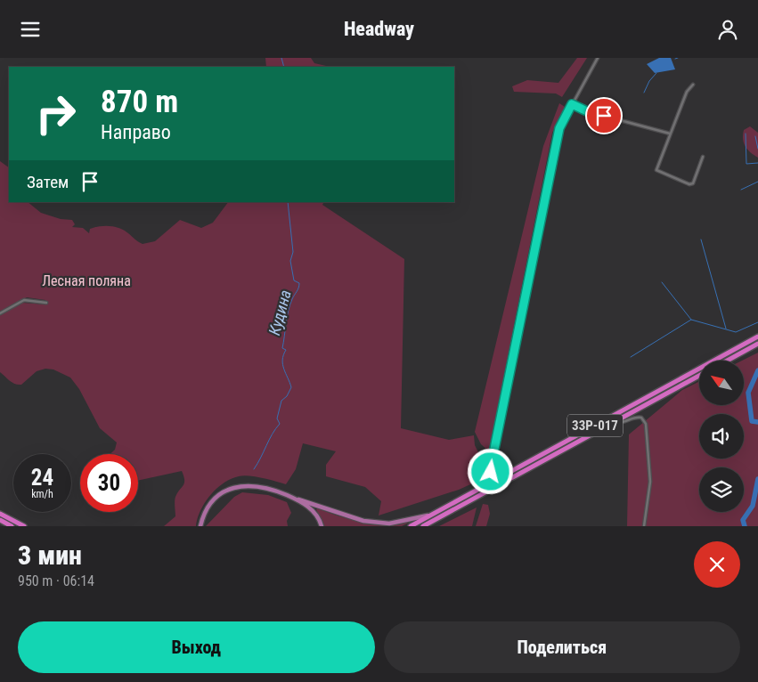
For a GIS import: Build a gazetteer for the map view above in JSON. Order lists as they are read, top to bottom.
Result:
{
  "streets": {
    "highway": ["33Р-017"]
  },
  "water": ["Кудина"],
  "parks": ["Лесная поляна"],
  "north": "top left",
  "page": {
    "header": "Headway",
    "turn": ["870 m", "Направо"],
    "then": "Затем",
    "speed": "24 km/h",
    "limit": "30",
    "heading": ["3 мин", "950 m · 06:14"],
    "buttons": ["Выход", "Поделиться"]
  }
}
